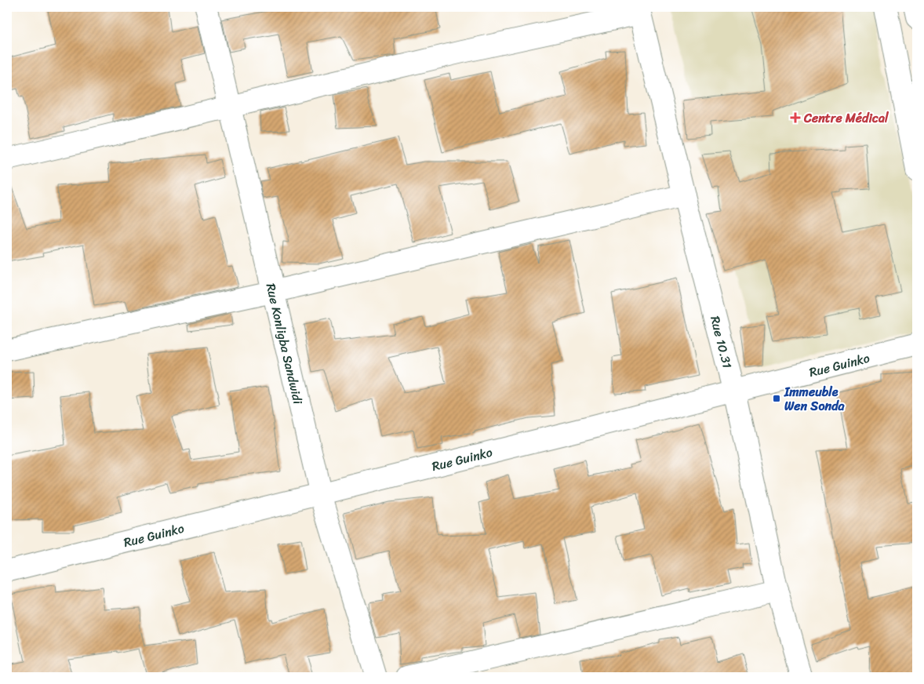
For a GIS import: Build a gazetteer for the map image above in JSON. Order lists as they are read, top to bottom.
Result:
{
  "streets": {
    "street": ["Rue 10.31", "Rue Konligba Sandwidi", "Rue Guinko"]
  },
  "crossings": [
    ["Rue 10.31", "Rue Guinko"],
    ["Rue Konligba Sandwidi", "Rue Guinko"]
  ],
  "places": {
    "health": ["Centre Médical"],
    "transit": ["Immeuble Wen Sonda"]
  }
}
